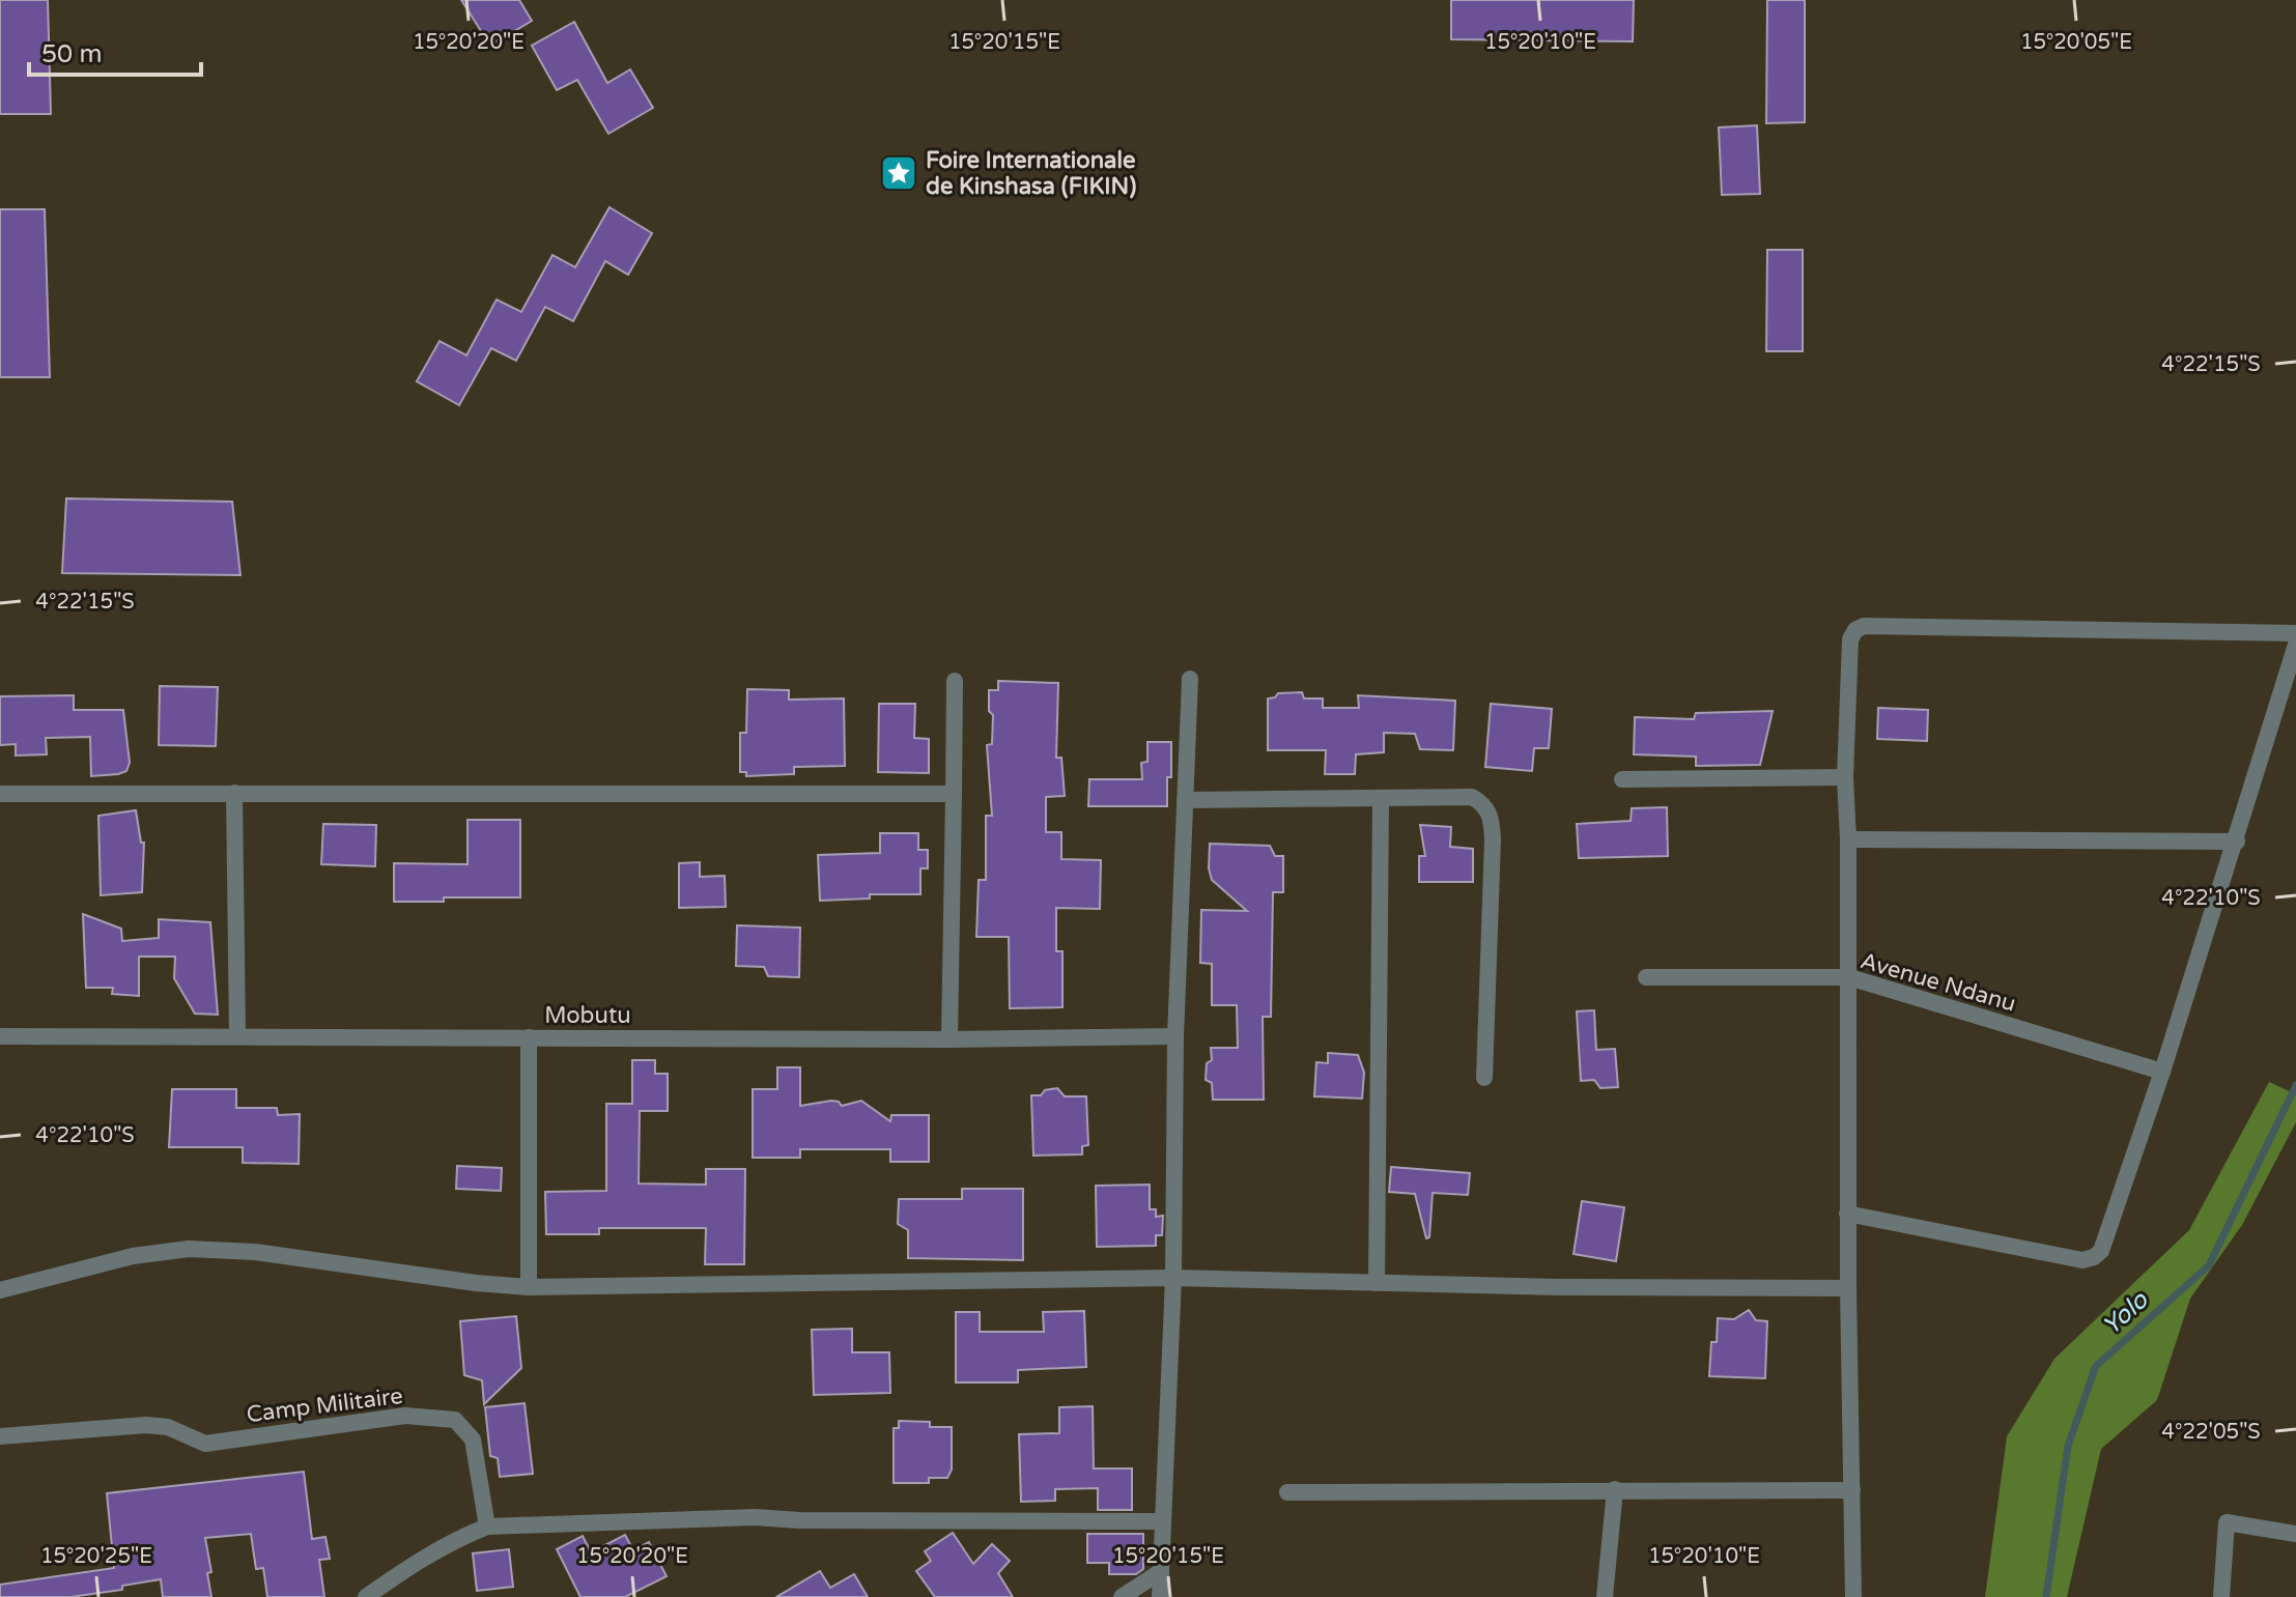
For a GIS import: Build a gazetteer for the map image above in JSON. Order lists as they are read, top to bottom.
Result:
{
  "streets": {
    "street": ["Avenue Ndanu", "Mobutu", "Camp Militaire"]
  },
  "water": ["Yolo"],
  "places": {
    "place": ["Foire Internationale de Kinshasa (FIKIN)"]
  },
  "scale_bar": "50 m",
  "coordinates": [
    "15°20'20\"E",
    "15°20'15\"E",
    "15°20'10\"E",
    "15°20'05\"E",
    "4°22'15\"S",
    "4°22'10\"S",
    "4°22'05\"S",
    "15°20'25\"E"
  ]
}
